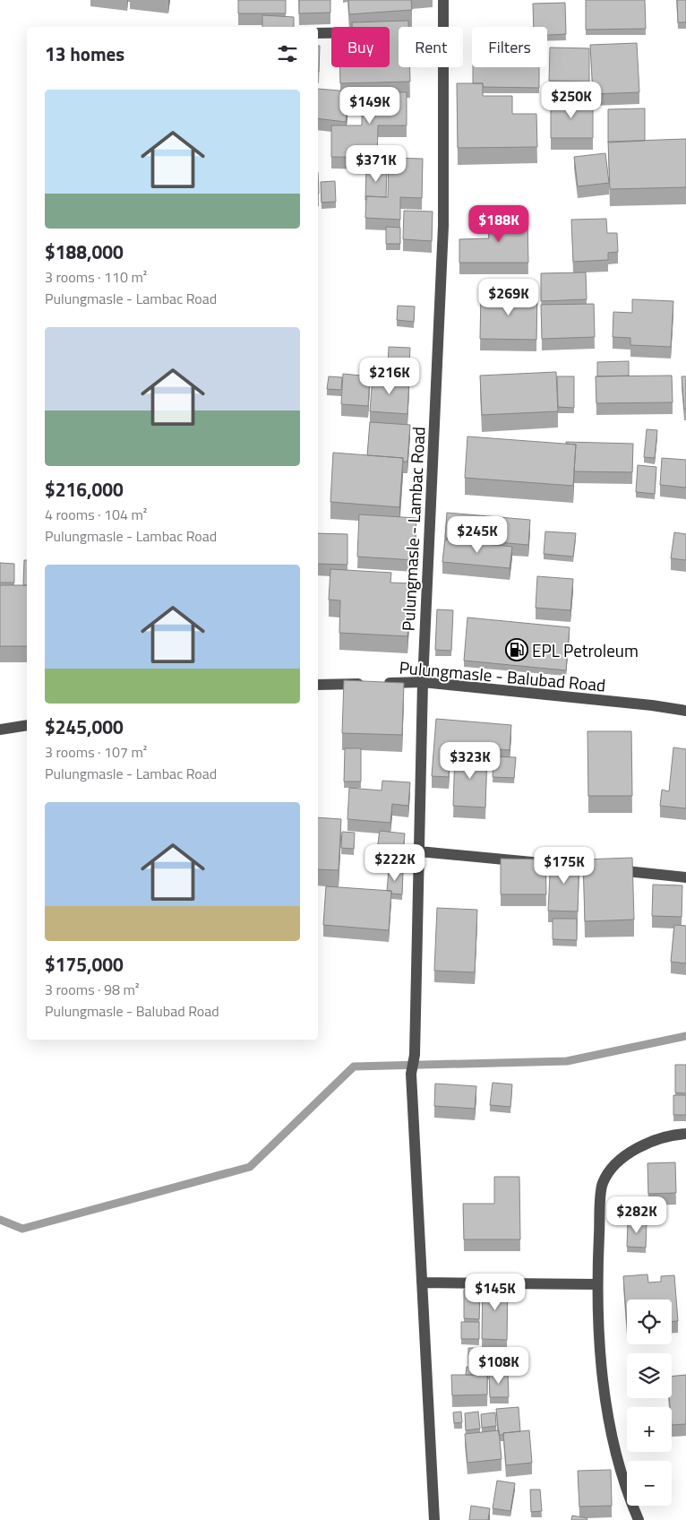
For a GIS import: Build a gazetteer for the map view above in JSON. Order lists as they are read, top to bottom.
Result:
{
  "streets": {
    "street": ["Pulungmasle - Lambac Road", "Pulungmasle - Balubad Road"]
  },
  "crossings": [
    ["Pulungmasle - Lambac Road", "Pulungmasle - Balubad Road"]
  ],
  "places": {
    "fuel station": ["EPL Petroleum"]
  },
  "page": {
    "chip": ["Buy", "Rent", "Filters"],
    "heading": "13 homes",
    "list": [
      {
        "name": "$188,000",
        "note": "3 rooms · 110 m² · Pulungmasle - Lambac Road"
      },
      {
        "name": "$216,000",
        "note": "4 rooms · 104 m² · Pulungmasle - Lambac Road"
      },
      {
        "name": "$245,000",
        "note": "3 rooms · 107 m² · Pulungmasle - Lambac Road"
      },
      {
        "name": "$175,000",
        "note": "3 rooms · 98 m² · Pulungmasle - Balubad Road"
      }
    ],
    "price": [
      "$250K",
      "$149K",
      "$371K",
      "$188K",
      "$269K",
      "$216K",
      "$245K",
      "$323K",
      "$222K",
      "$175K",
      "$282K",
      "$145K",
      "$108K"
    ],
    "map_buttons": ["+", "−"]
  }
}
